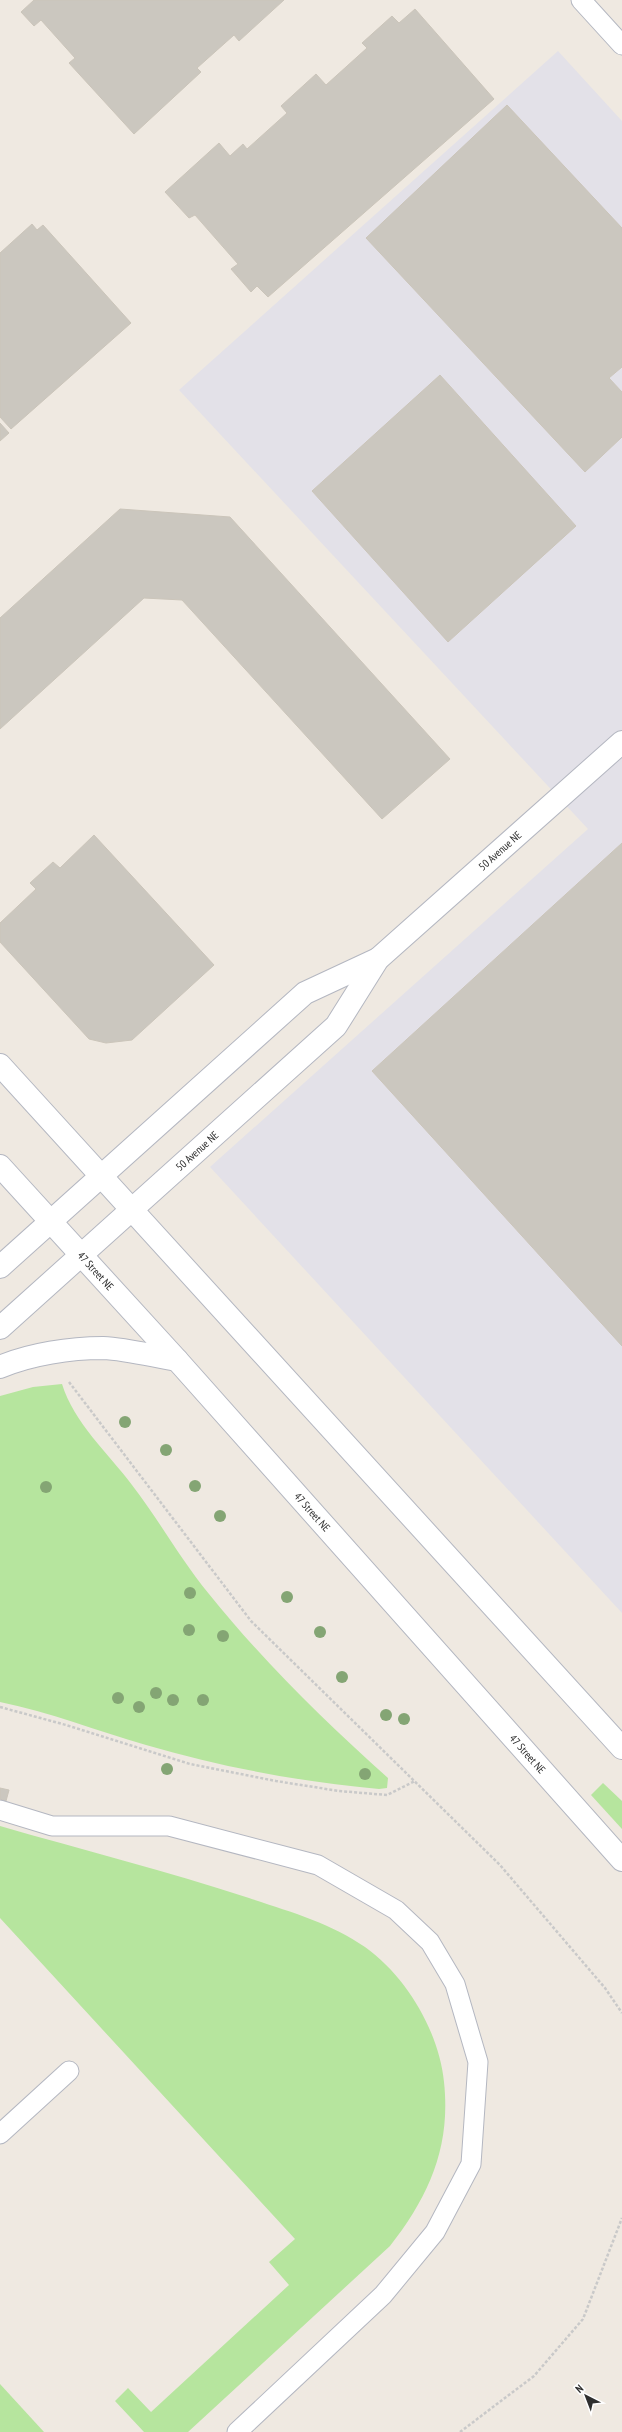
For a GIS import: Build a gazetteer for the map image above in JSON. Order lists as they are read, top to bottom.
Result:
{
  "streets": {
    "street": ["50 Avenue NE", "47 Street NE"]
  },
  "crossings": [
    ["50 Avenue NE", "47 Street NE"]
  ],
  "north": "top left"
}
